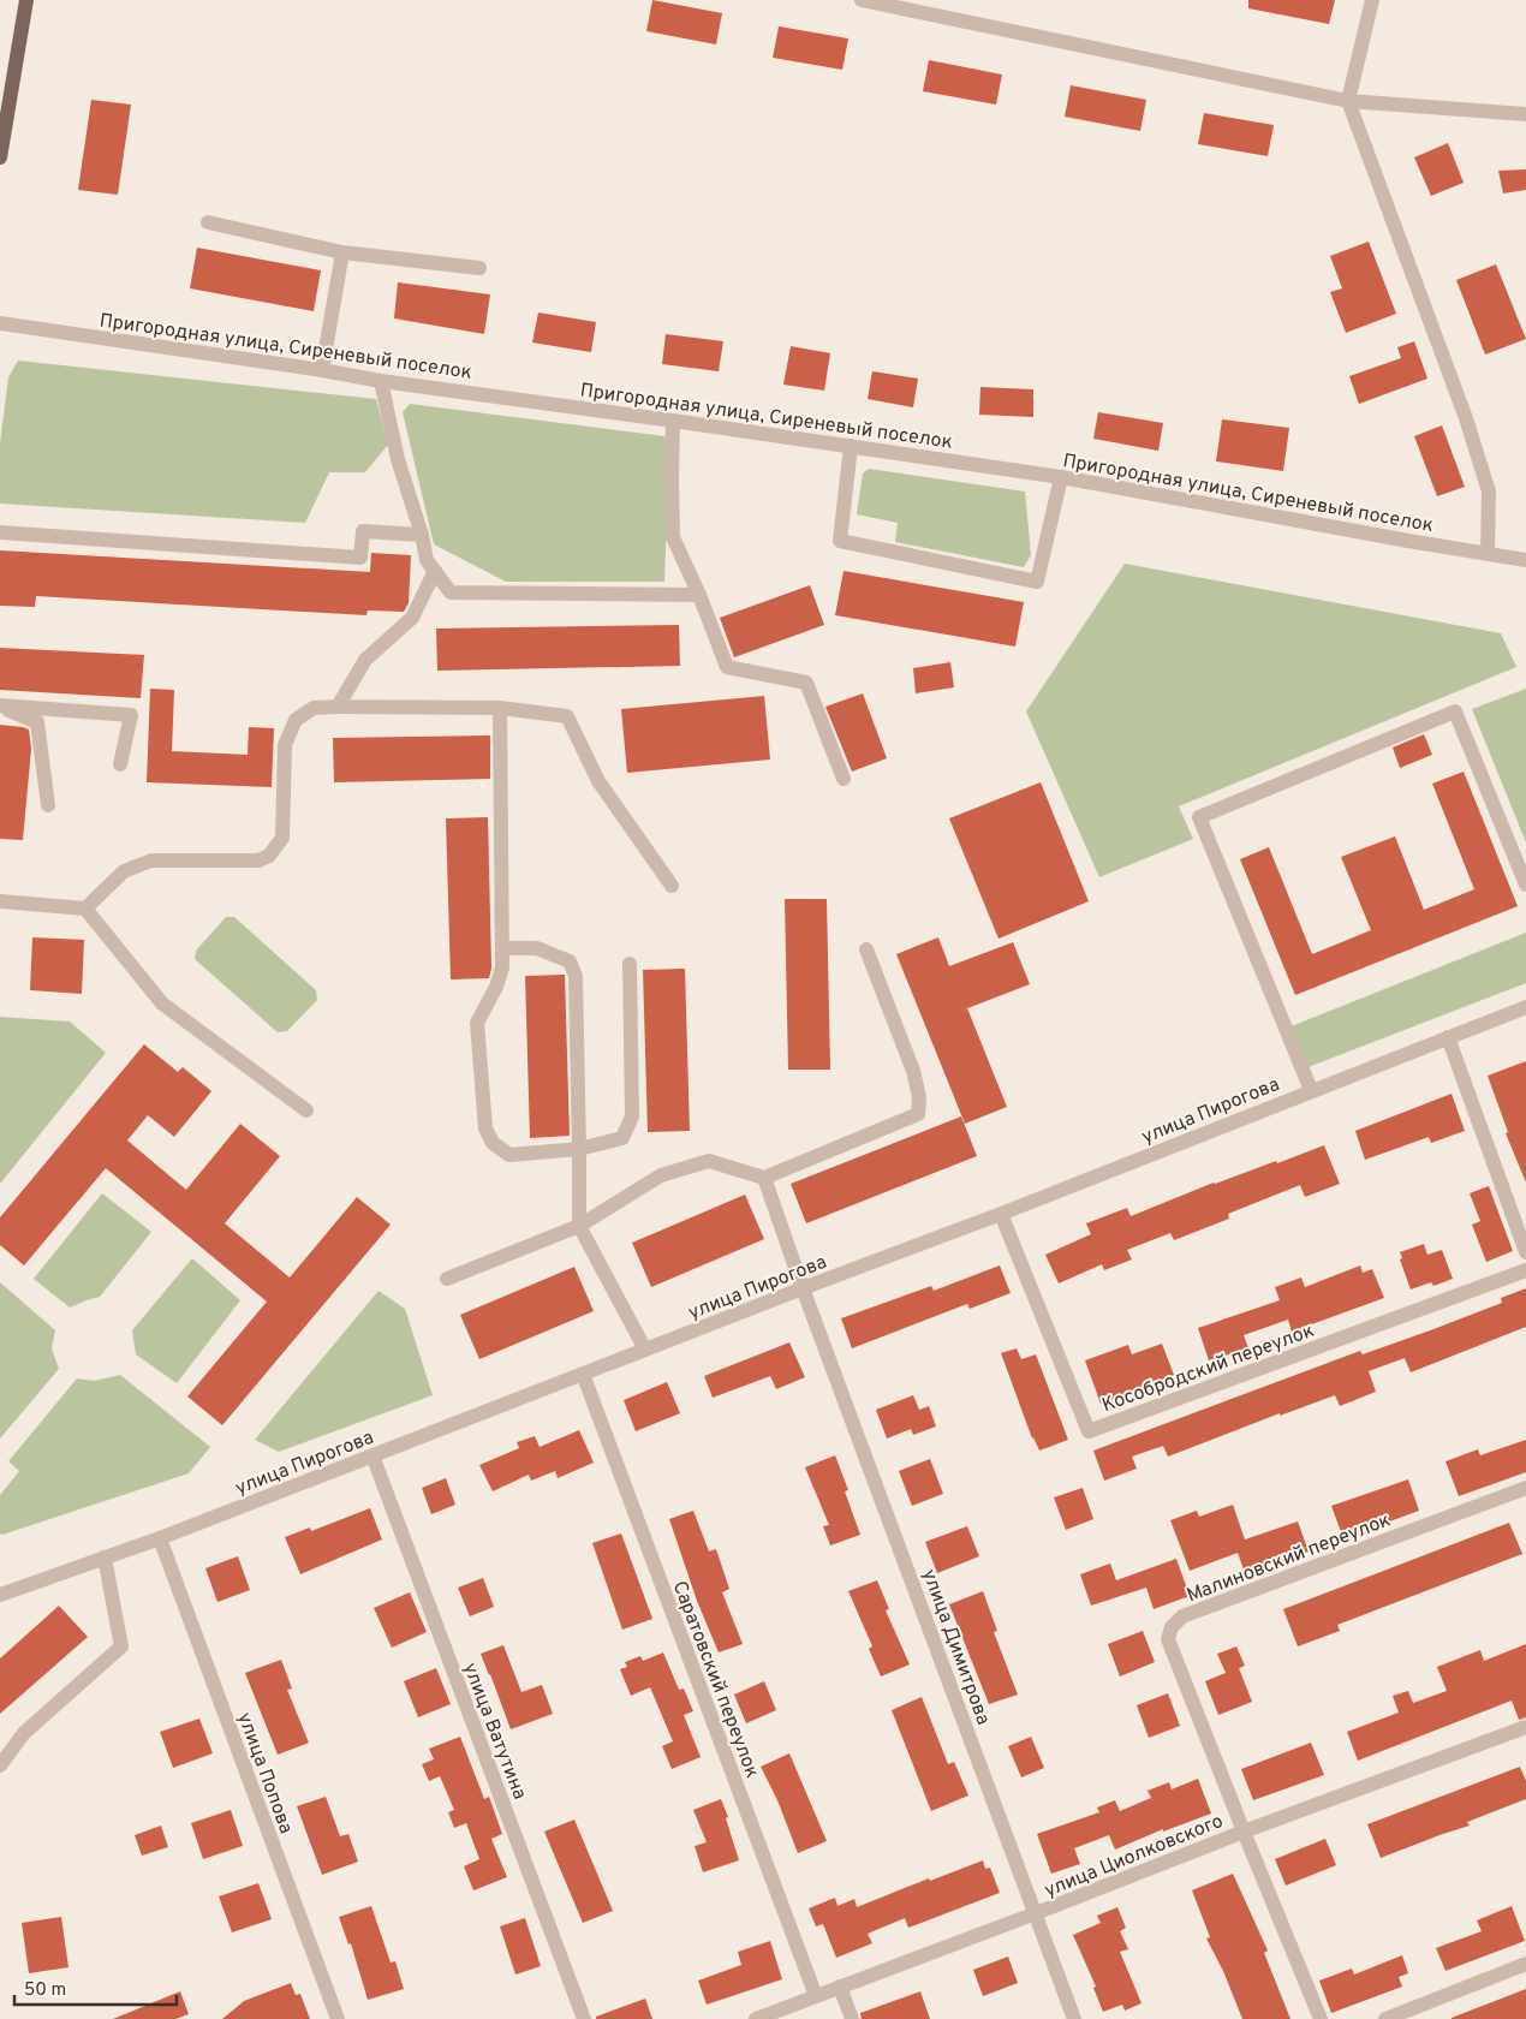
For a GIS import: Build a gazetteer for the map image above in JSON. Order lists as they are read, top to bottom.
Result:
{
  "streets": {
    "street": [
      "Пригородная улица, Сиреневый поселок",
      "улица Пирогова",
      "Кособродский переулок",
      "Малиновский переулок",
      "улица Димитрова",
      "Саратовский переулок",
      "улица Ватутина",
      "улица Попова",
      "улица Циолковского"
    ]
  },
  "crossings": [
    ["улица Пирогова", "Кособродский переулок"],
    ["улица Пирогова", "улица Димитрова"],
    ["улица Пирогова", "Саратовский переулок"],
    ["улица Пирогова", "улица Ватутина"],
    ["улица Пирогова", "улица Попова"],
    ["Малиновский переулок", "улица Циолковского"],
    ["улица Димитрова", "улица Циолковского"],
    ["Саратовский переулок", "улица Циолковского"]
  ],
  "scale_bar": "50 m"
}
